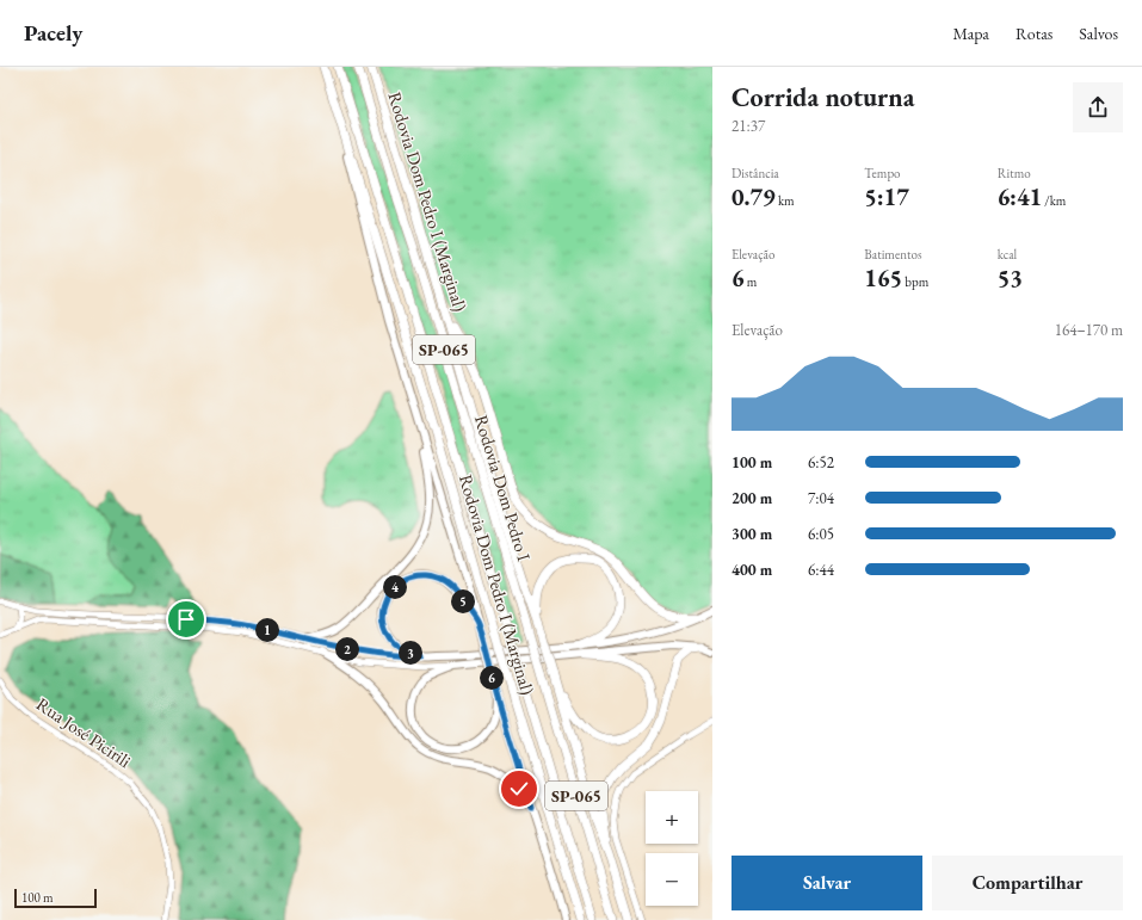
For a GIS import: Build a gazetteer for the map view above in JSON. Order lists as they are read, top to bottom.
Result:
{
  "streets": {
    "highway": ["Rodovia Dom Pedro I (Marginal)", "SP-065", "Rodovia Dom Pedro I"],
    "street": ["Rua José Picirili"]
  },
  "scale_bar": "100 m",
  "page": {
    "header": "Pacely",
    "nav": ["Mapa", "Rotas", "Salvos"],
    "heading": ["Corrida noturna", "21:37"],
    "stats": [
      ["Distância", "0.79 km"],
      ["Tempo", "5:17"],
      ["Ritmo", "6:41 /km"],
      ["Elevação", "6 m"],
      ["Batimentos", "165 bpm"],
      ["kcal", "53"]
    ],
    "chart": ["Elevação", "164–170 m"],
    "list": [
      {
        "name": "100 m",
        "note": "6:52"
      },
      {
        "name": "200 m",
        "note": "7:04"
      },
      {
        "name": "300 m",
        "note": "6:05"
      },
      {
        "name": "400 m",
        "note": "6:44"
      }
    ],
    "pins": [
      "4",
      "5",
      "1",
      "2",
      "3",
      "6"
    ],
    "map_buttons": ["+", "−"],
    "buttons": ["Salvar", "Compartilhar"],
    "scale": "100 m"
  }
}
